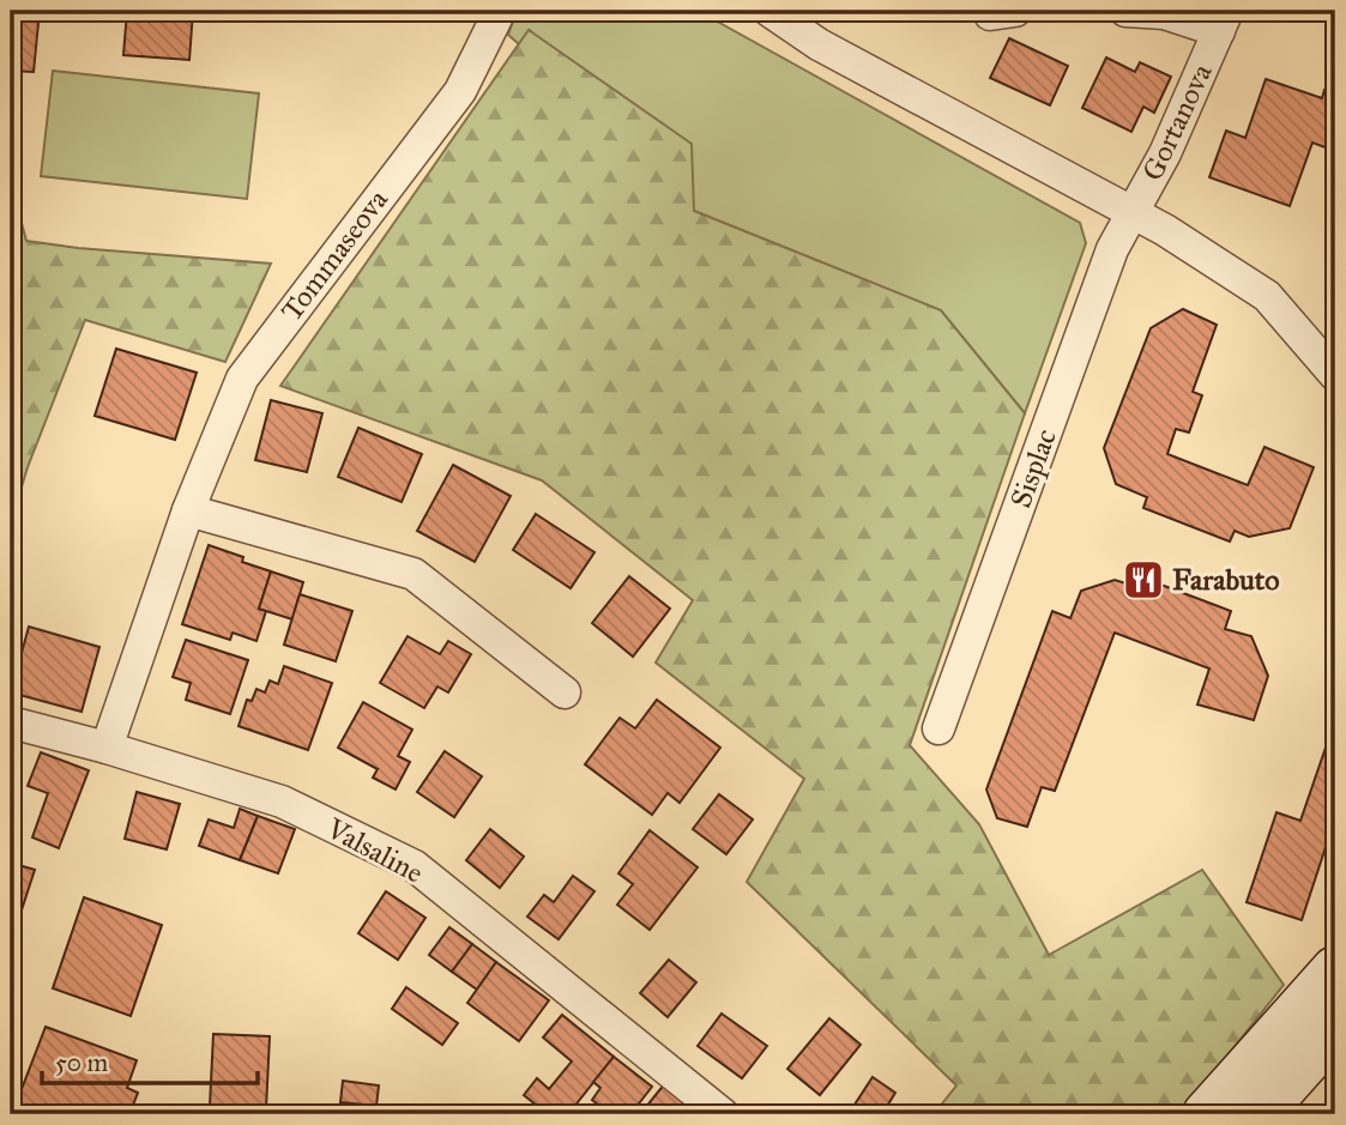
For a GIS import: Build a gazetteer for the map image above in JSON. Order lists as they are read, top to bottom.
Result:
{
  "streets": {
    "street": [
      "Gortanova",
      "Tommaseova",
      "Sisplac",
      "Valsaline"
    ]
  },
  "crossings": [
    ["Gortanova", "Sisplac"],
    ["Tommaseova", "Valsaline"]
  ],
  "places": {
    "restaurant": ["Farabuto"]
  },
  "scale_bar": "50 m"
}
